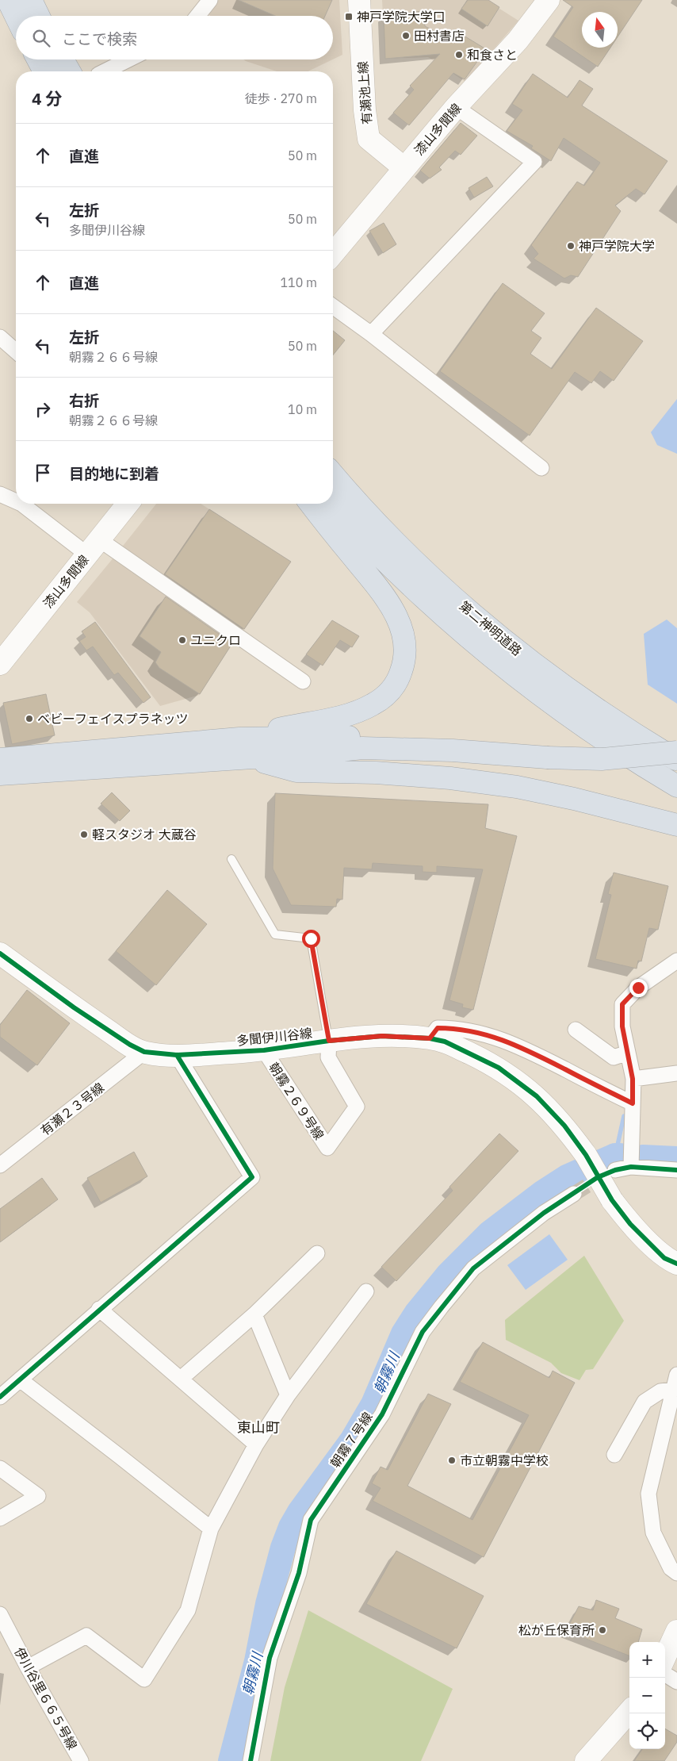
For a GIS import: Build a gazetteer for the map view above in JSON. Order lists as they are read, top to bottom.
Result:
{
  "streets": {
    "highway": ["第二神明道路"],
    "street": [
      "有瀬池上線",
      "漆山多聞線",
      "多聞伊川谷線",
      "朝霧２６９号線",
      "有瀬２３号線",
      "朝霧７号線",
      "伊川谷里６６５号線"
    ]
  },
  "crossings": [
    ["有瀬池上線", "漆山多聞線"],
    ["多聞伊川谷線", "朝霧２６９号線"],
    ["多聞伊川谷線", "有瀬２３号線"]
  ],
  "districts": ["東山町"],
  "water": ["朝霧川"],
  "places": {
    "transit": ["神戸学院大学口"],
    "other": [
      "田村書店",
      "和食さと",
      "神戸学院大学",
      "ユニクロ",
      "ベビーフェイスプラネッツ",
      "軽スタジオ 大蔵谷",
      "市立朝霧中学校",
      "松が丘保育所"
    ]
  },
  "north": "top",
  "page": {
    "search": "ここで検索",
    "heading": ["4 分", "徒歩 · 270 m"],
    "list": [
      ["直進", "50 m"],
      ["左折", "多聞伊川谷線", "50 m"],
      ["直進", "110 m"],
      ["左折", "朝霧２６６号線", "50 m"],
      ["右折", "朝霧２６６号線", "10 m"],
      "目的地に到着"
    ],
    "map_buttons": ["+", "−"]
  }
}
